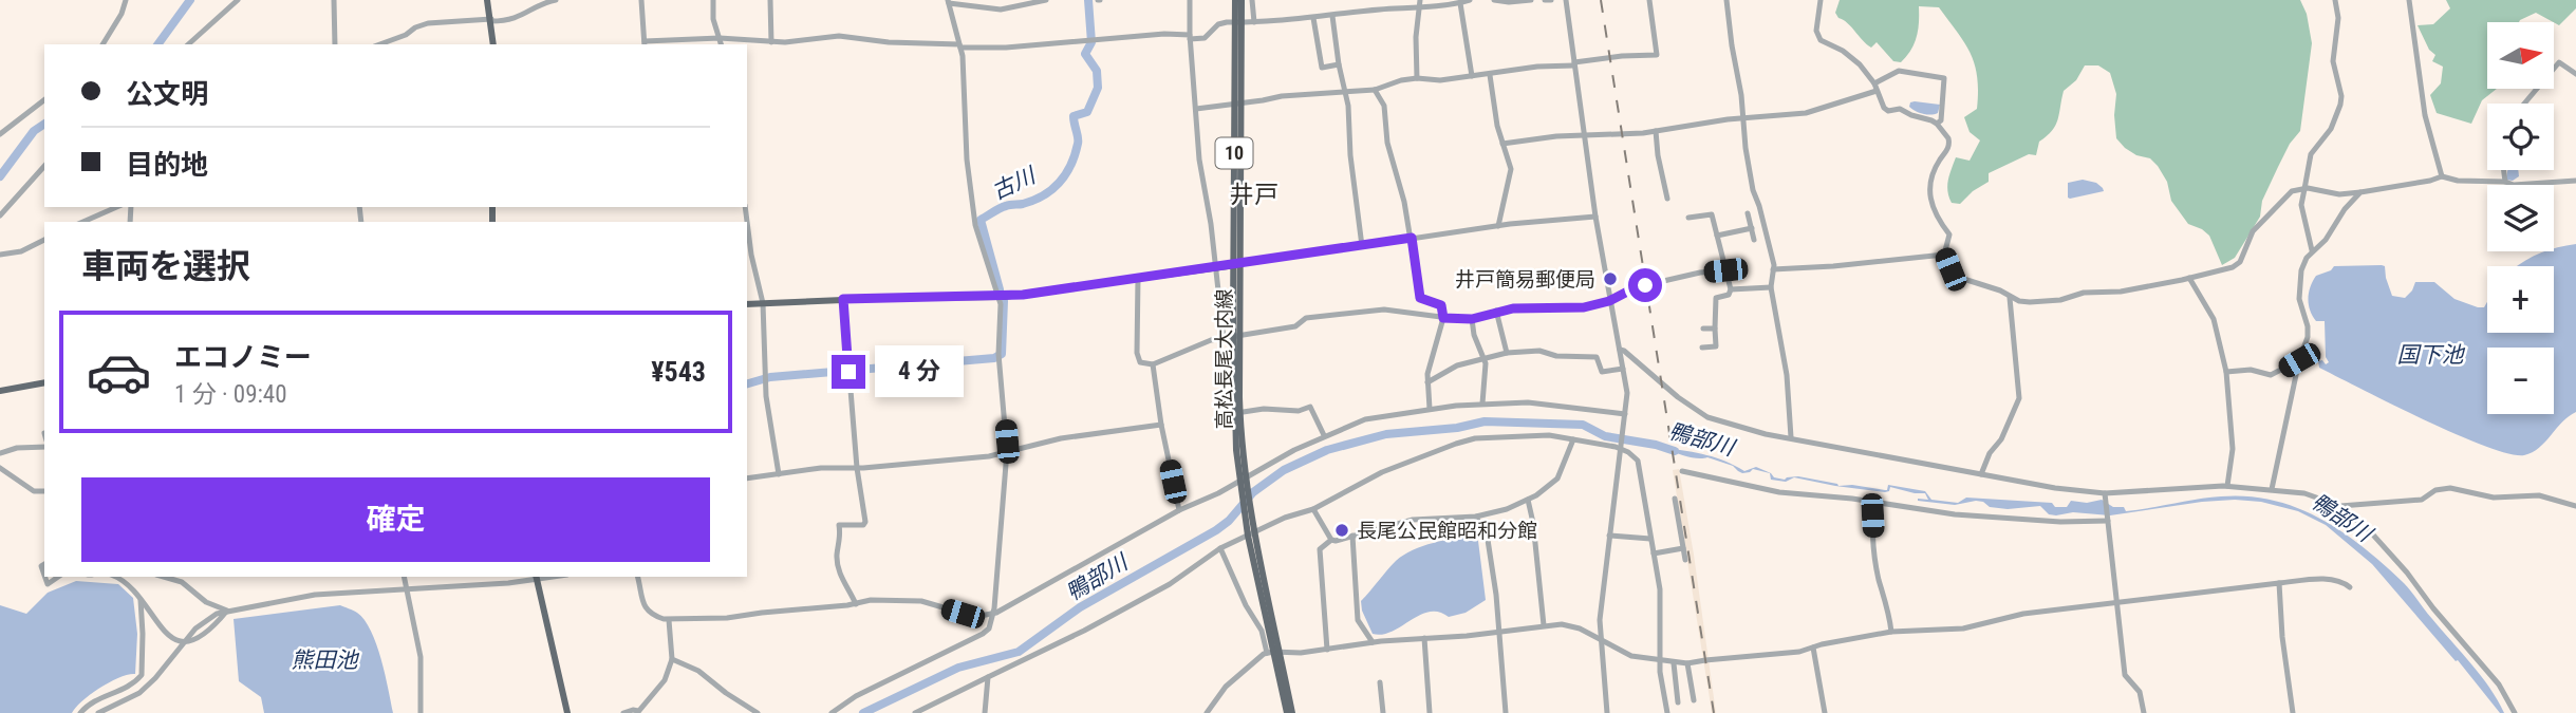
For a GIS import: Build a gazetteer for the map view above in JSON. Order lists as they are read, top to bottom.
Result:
{
  "streets": {
    "main road": ["10", "高松長尾大内線"]
  },
  "districts": ["井戸"],
  "water": [
    "古川",
    "国下池",
    "鴨部川",
    "熊田池"
  ],
  "places": ["井戸簡易郵便局", "長尾公民館昭和分館"],
  "north": "right",
  "page": {
    "map_buttons": ["+", "−"],
    "banner": ["公文明", "目的地"],
    "heading": "車両を選択",
    "list": [
      {
        "name": "エコノミー",
        "note": "1 分 · 09:40",
        "value": "¥543"
      }
    ],
    "bubble": "4 分",
    "buttons": "確定"
  }
}
